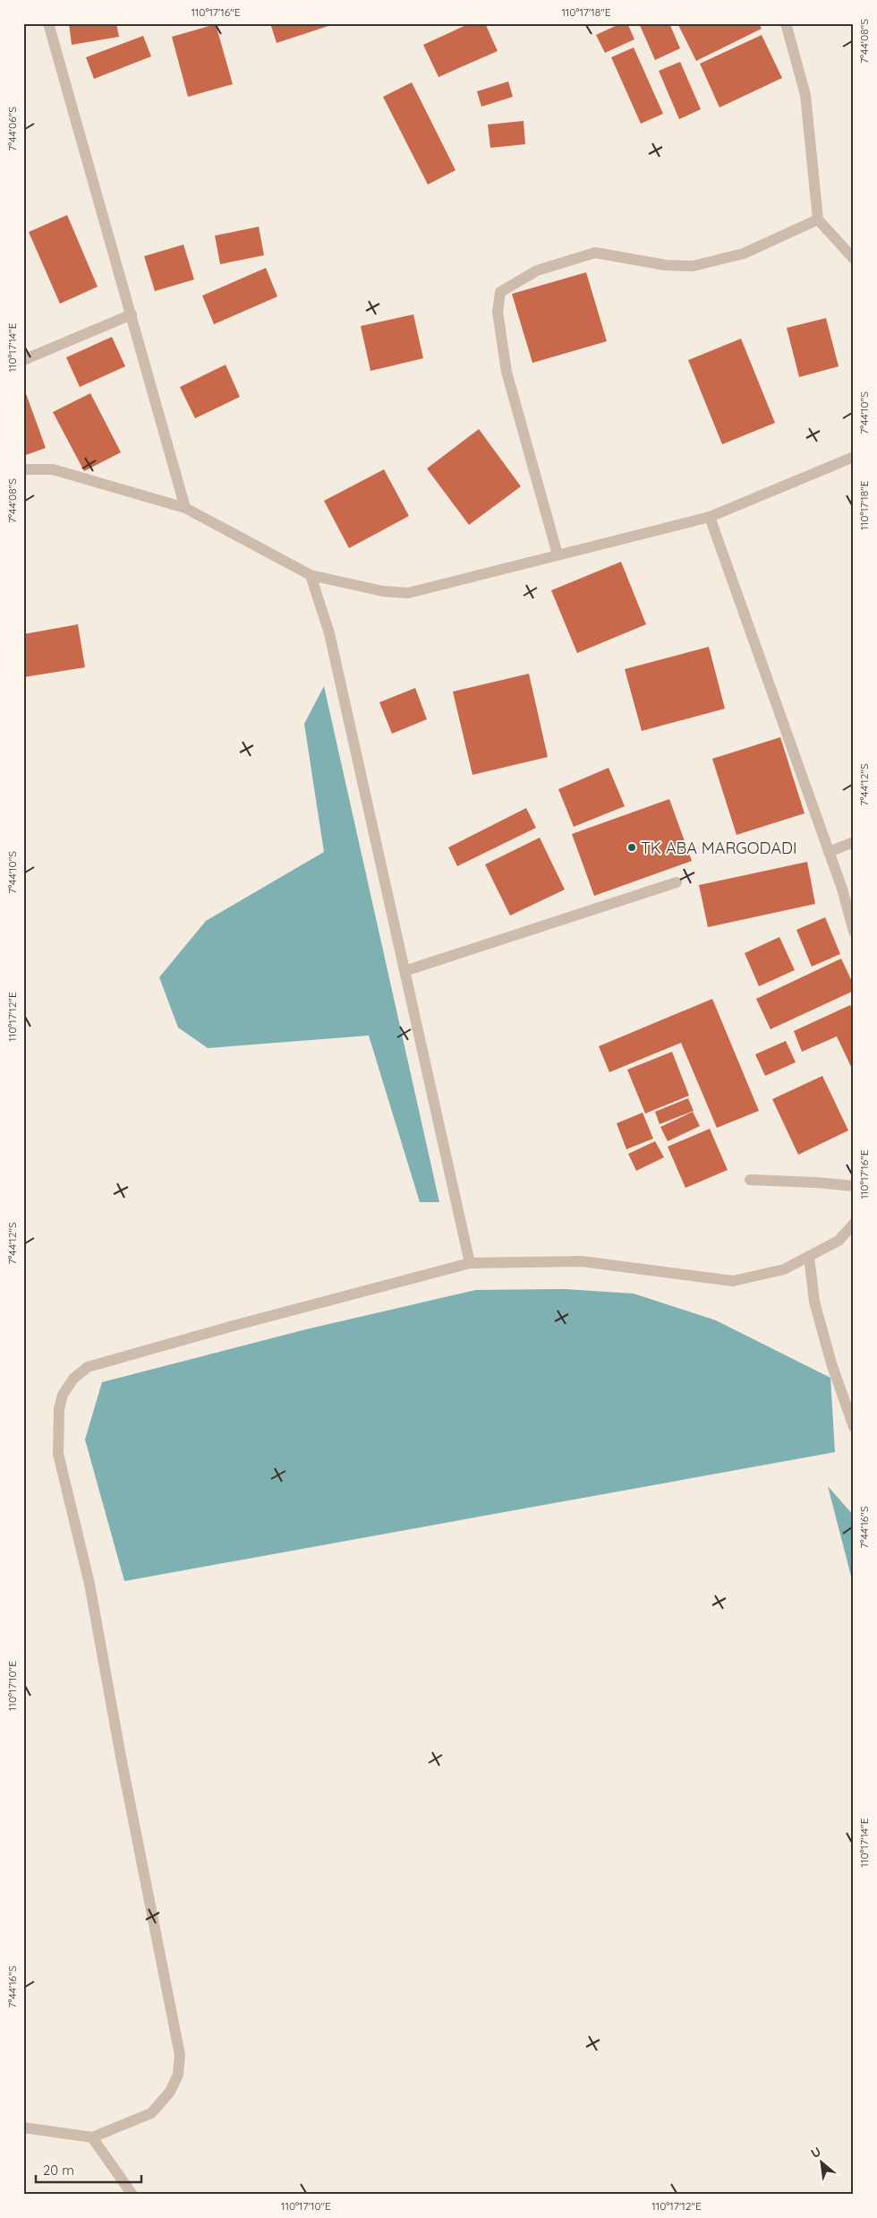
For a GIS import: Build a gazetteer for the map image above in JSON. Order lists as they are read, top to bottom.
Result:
{
  "places": ["TK ABA MARGODADI"],
  "scale_bar": "20 m",
  "north": "top left",
  "coordinates": [
    "110°17'16\"E",
    "110°17'18\"E",
    "7°44'08\"S",
    "7°44'06\"S",
    "110°17'14\"E",
    "7°44'10\"S",
    "7°44'12\"S",
    "110°17'12\"E",
    "7°44'16\"S",
    "110°17'10\"E"
  ]
}
